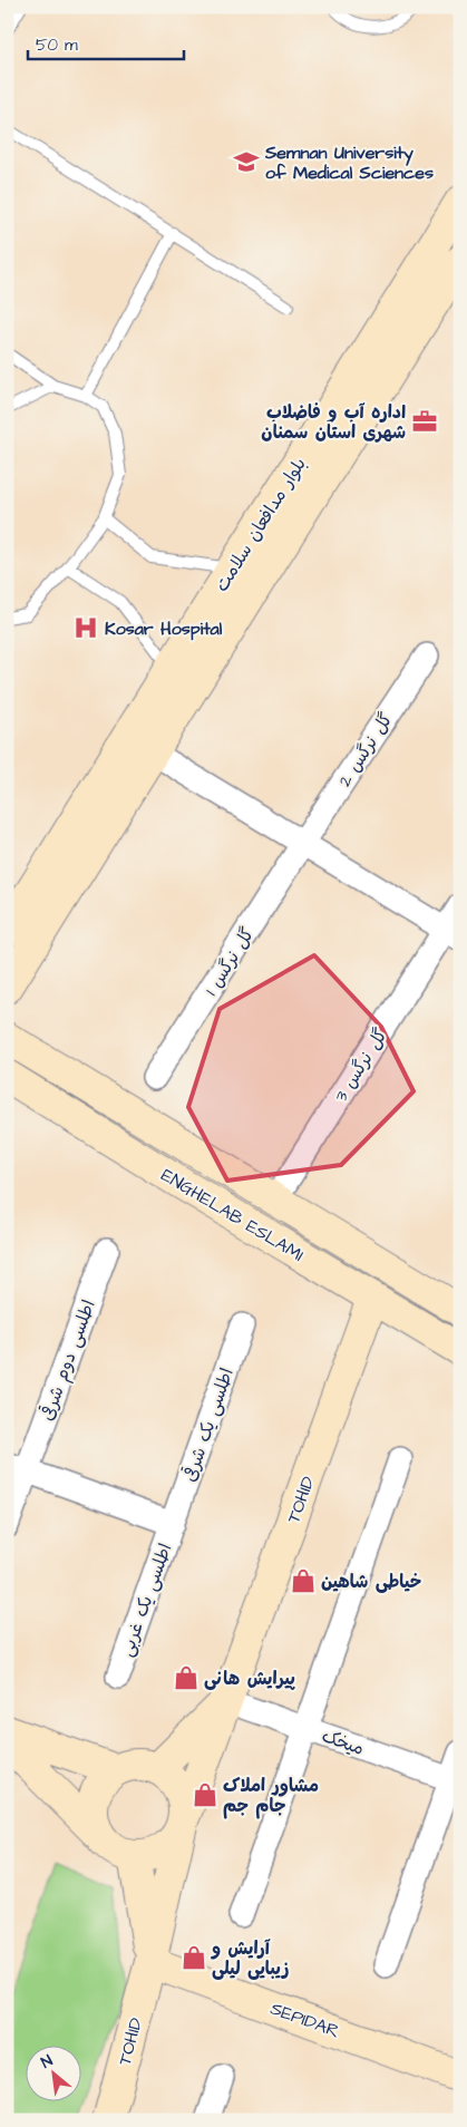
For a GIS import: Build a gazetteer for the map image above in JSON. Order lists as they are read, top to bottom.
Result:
{
  "streets": {
    "street": [
      "بلوار مدافعان سلامت",
      "گل نرگس 2",
      "گل نرگس 1",
      "گل نرگس 3",
      "ENGHELAB ESLAMI",
      "اطلسی دوم شرقی",
      "اطلسی یک شرقی",
      "TOHID",
      "اطلسی یک غربی",
      "میخک",
      "SEPIDAR"
    ]
  },
  "crossings": [
    ["گل نرگس 2", "گل نرگس 1"],
    ["گل نرگس 3", "ENGHELAB ESLAMI"],
    ["ENGHELAB ESLAMI", "TOHID"],
    ["اطلسی یک شرقی", "اطلسی یک غربی"],
    ["TOHID", "میخک"],
    ["TOHID", "SEPIDAR"]
  ],
  "places": {
    "school or university": ["Semnan University of Medical Sciences"],
    "office": ["اداره آب و فاضلاب شهری استان سمنان"],
    "hospital": ["Kosar Hospital"],
    "shop": [
      "خیاطی شاهین",
      "پیرایش هانی",
      "مشاور املاک جام جم",
      "آرایش و زیبایی لیلی"
    ]
  },
  "scale_bar": "50 m",
  "north": "top left"
}
